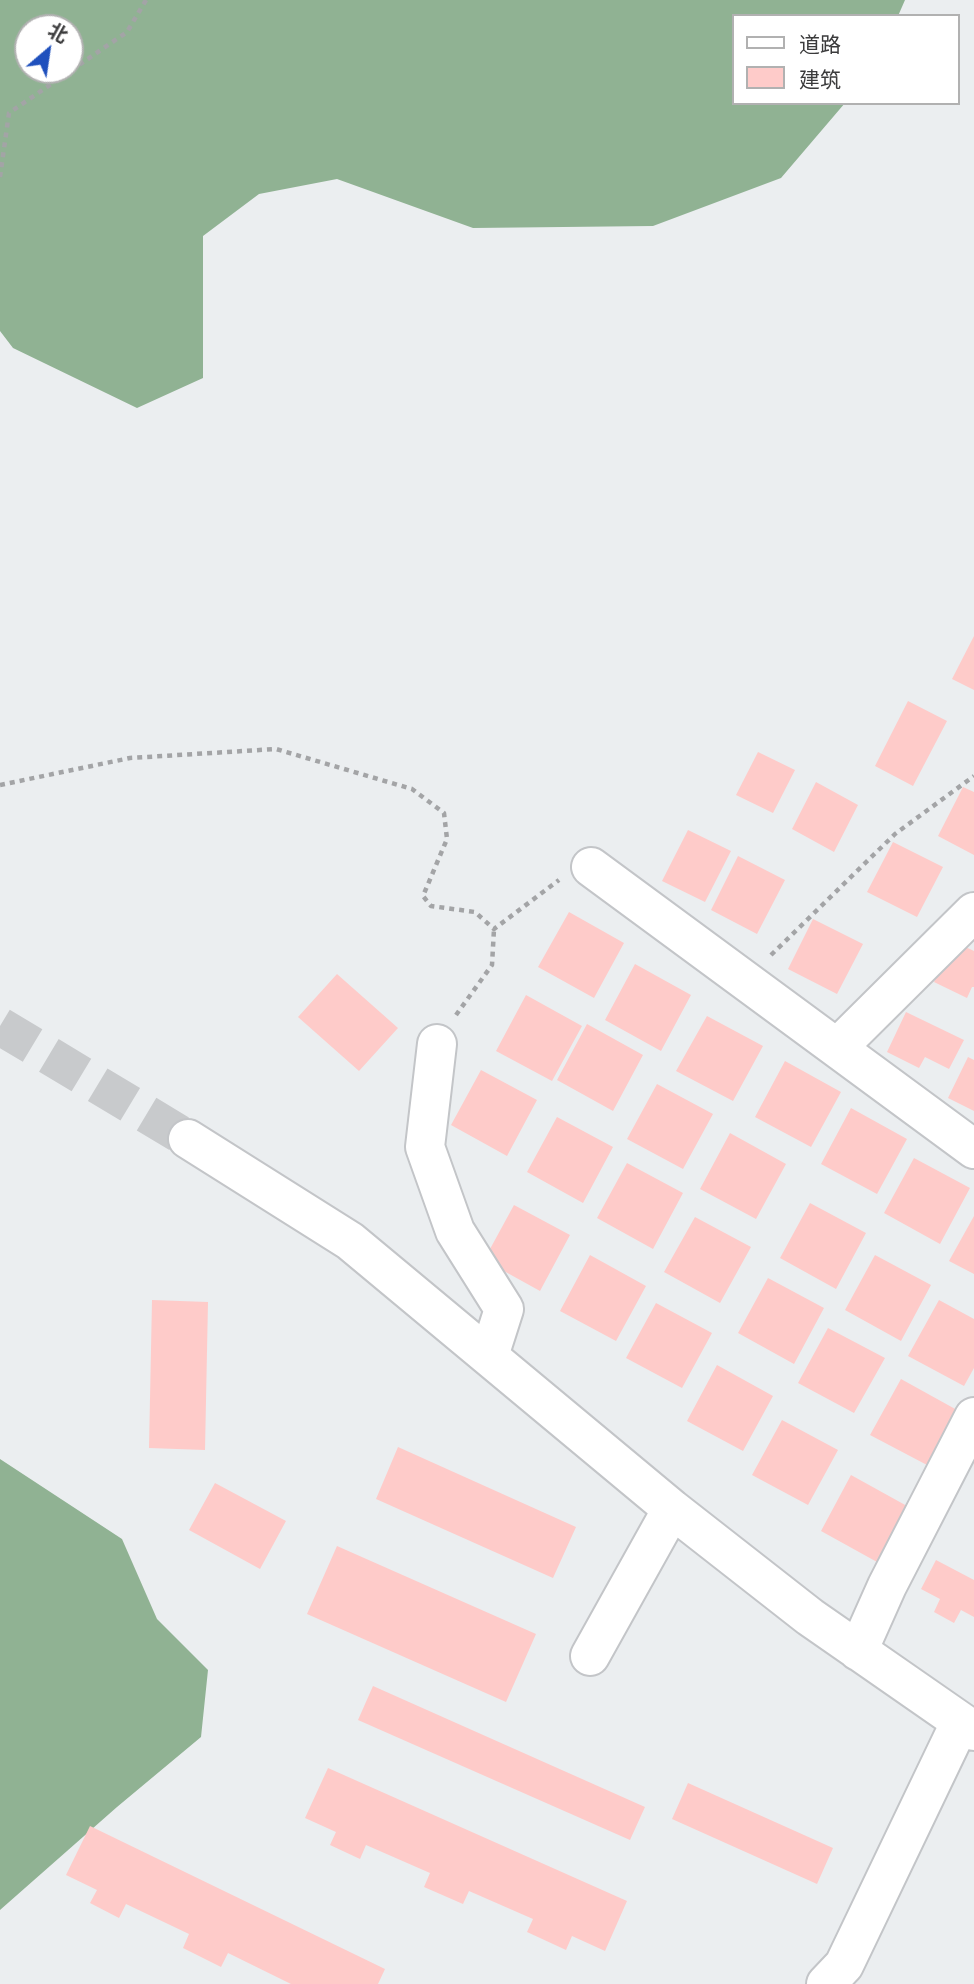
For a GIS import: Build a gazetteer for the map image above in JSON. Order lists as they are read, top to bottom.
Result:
{
  "legend": ["道路", "建筑"],
  "north": "top right"
}
